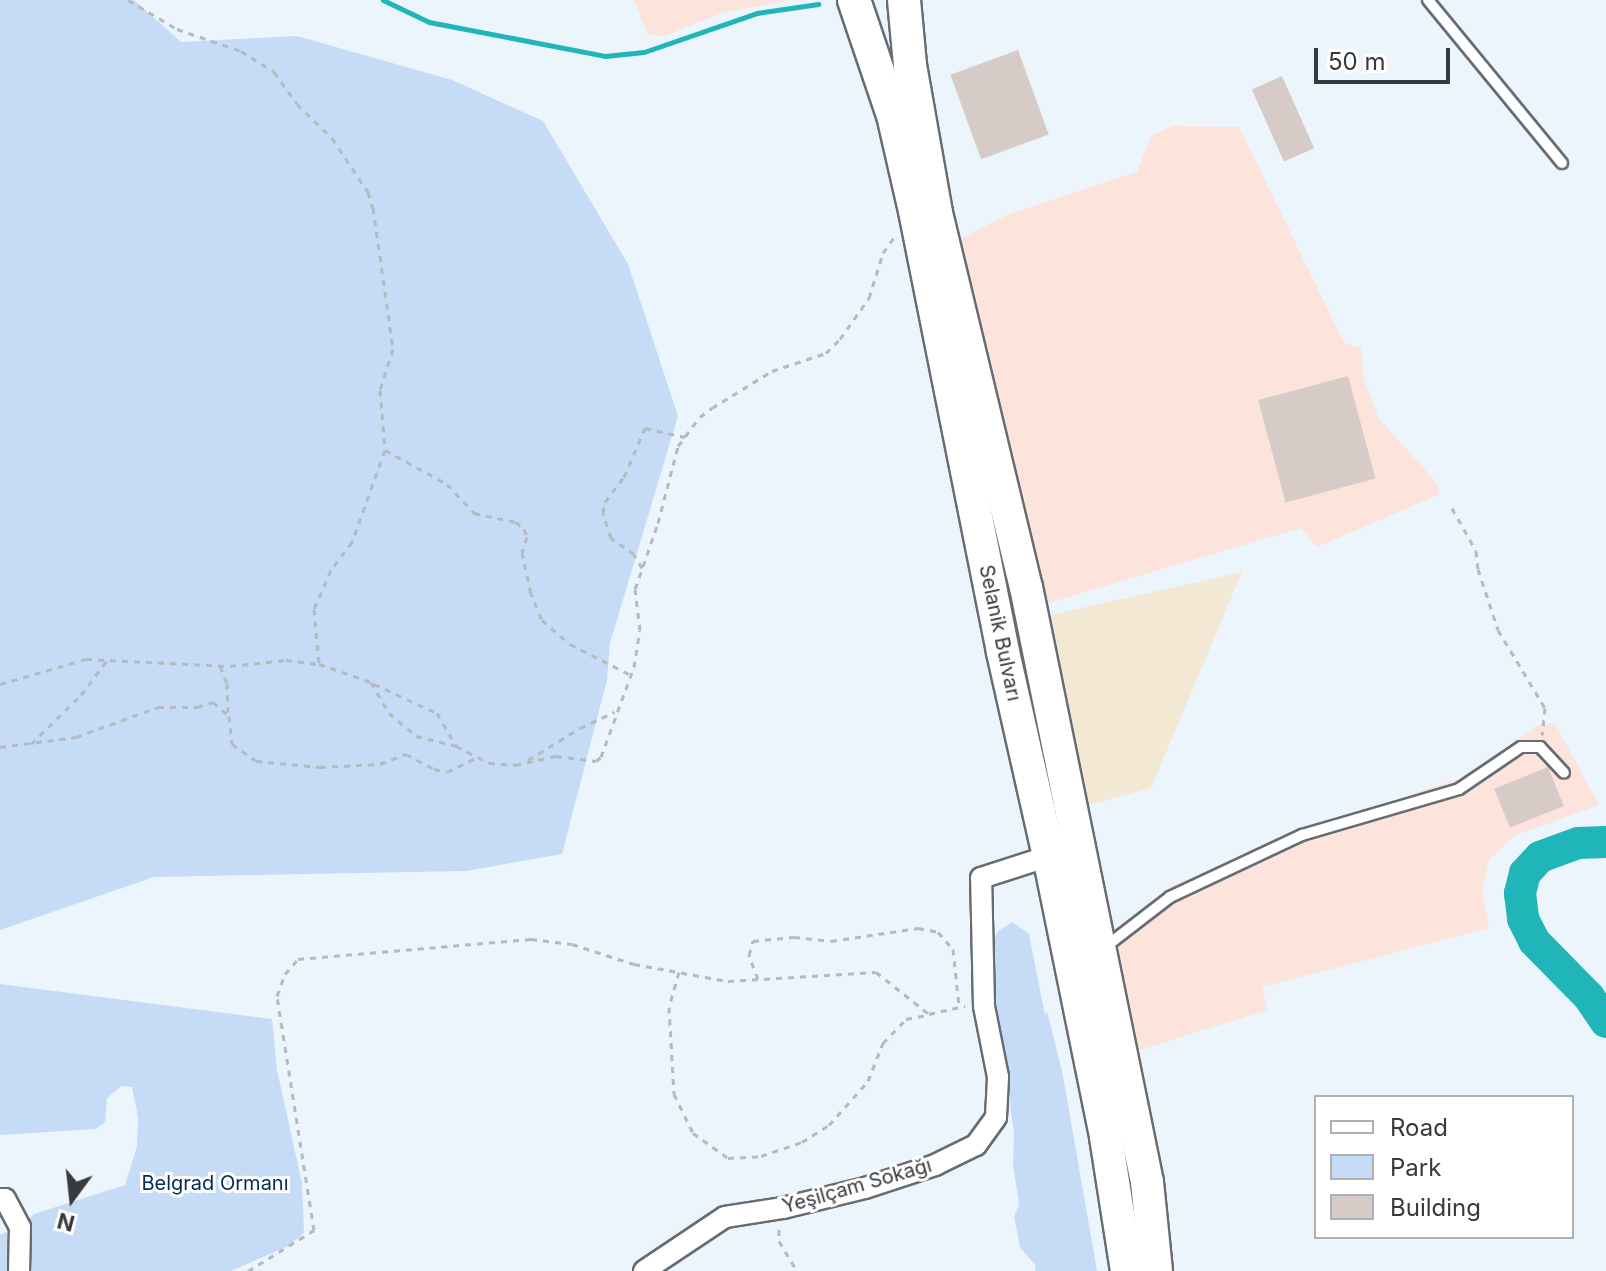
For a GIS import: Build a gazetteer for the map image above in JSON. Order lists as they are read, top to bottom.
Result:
{
  "streets": {
    "main road": ["Selanik Bulvarı"],
    "street": ["Yeşilçam Sokağı"]
  },
  "crossings": [
    ["Selanik Bulvarı", "Yeşilçam Sokağı"]
  ],
  "parks": ["Belgrad Ormanı"],
  "legend": ["Road", "Park", "Building"],
  "scale_bar": "50 m",
  "north": "bottom"
}
